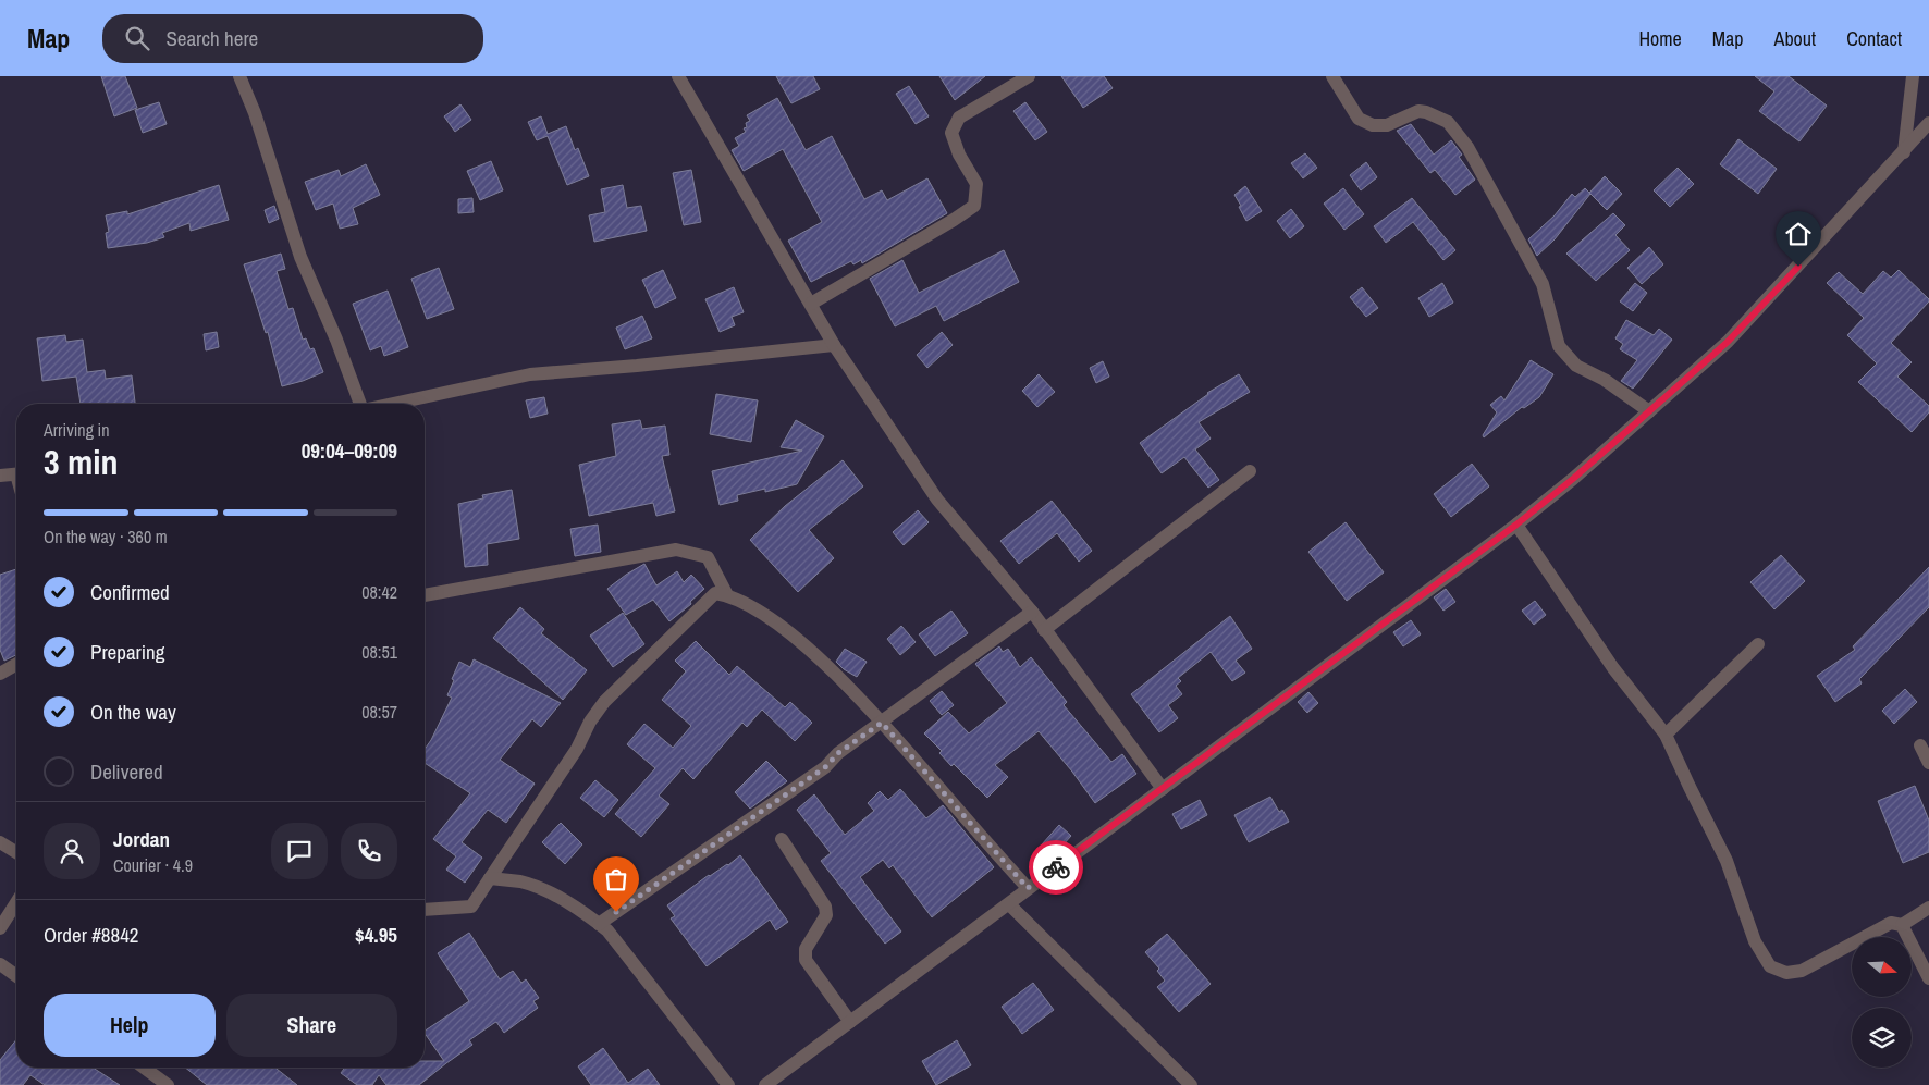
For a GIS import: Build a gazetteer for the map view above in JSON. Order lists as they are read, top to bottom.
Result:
{
  "north": "right",
  "page": {
    "header": "Map",
    "search": "Search here",
    "nav": [
      "Home",
      "Map",
      "About",
      "Contact"
    ],
    "heading": ["3 min", "Arriving in", "09:04–09:09"],
    "panel": [
      "Jordan",
      "Courier · 4.9",
      "Order #8842",
      "$4.95"
    ],
    "bar": "On the way · 360 m",
    "list": [
      ["Confirmed", "08:42"],
      ["Preparing", "08:51"],
      ["On the way", "08:57"],
      "Delivered"
    ],
    "buttons": ["Help", "Share"]
  }
}
